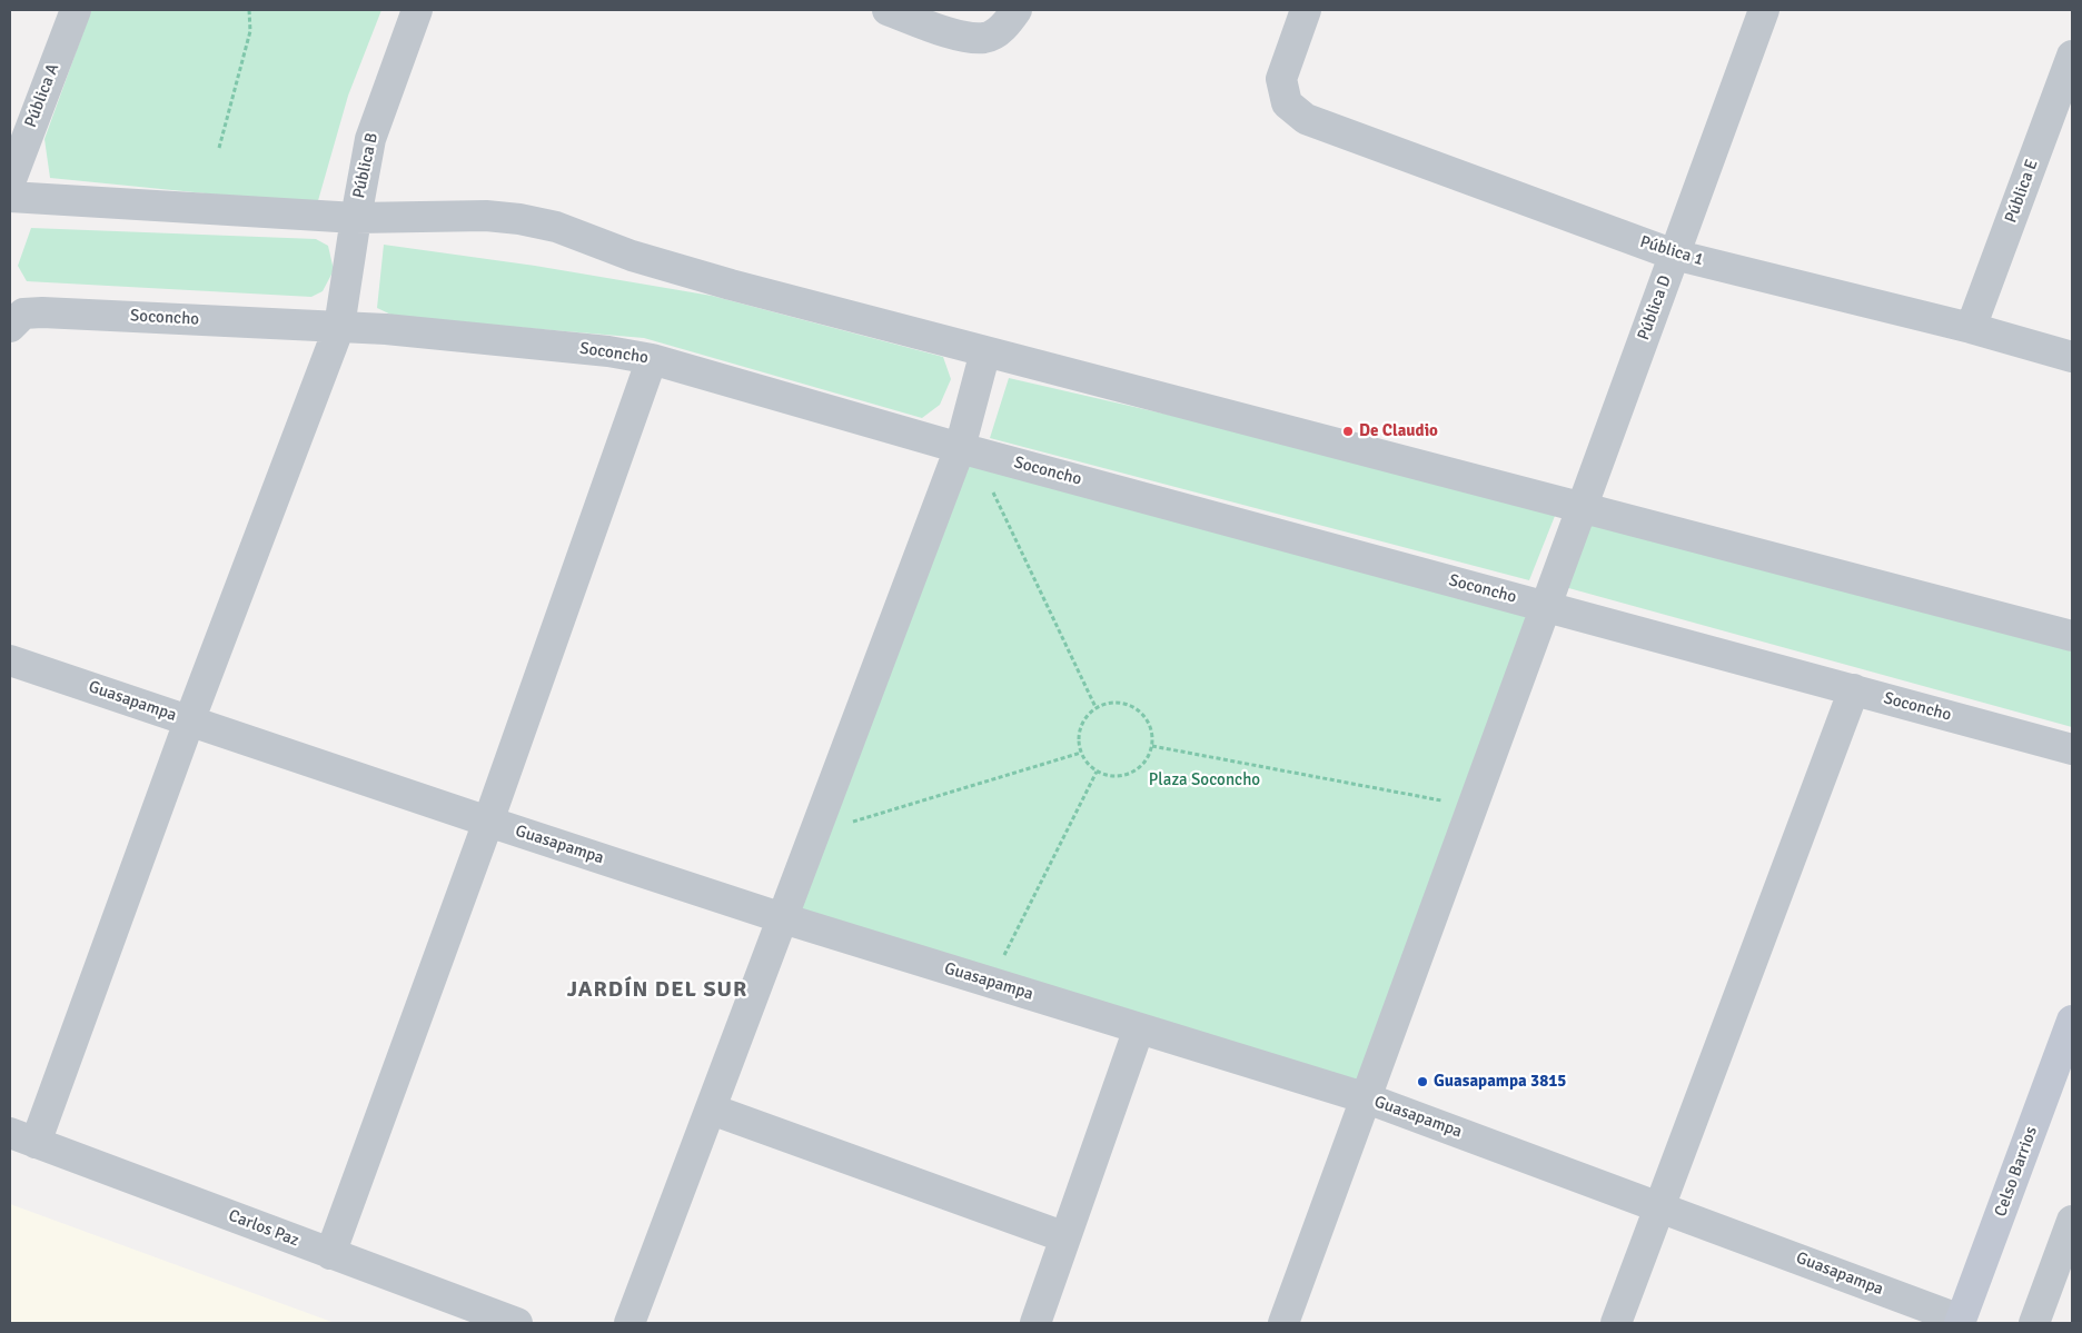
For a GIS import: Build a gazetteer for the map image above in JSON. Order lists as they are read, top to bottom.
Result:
{
  "streets": {
    "main road": ["Celso Barrios"],
    "street": [
      "Pública A",
      "Pública B",
      "Pública E",
      "Pública 1",
      "Pública D",
      "Soconcho",
      "Guasapampa",
      "Carlos Paz"
    ]
  },
  "crossings": [
    ["Pública B", "Soconcho"],
    ["Pública B", "Guasapampa"],
    ["Pública B", "Carlos Paz"],
    ["Pública E", "Pública 1"],
    ["Pública 1", "Pública D"],
    ["Pública D", "Soconcho"],
    ["Pública D", "Guasapampa"],
    ["Guasapampa", "Celso Barrios"]
  ],
  "districts": ["JARDÍN DEL SUR"],
  "parks": ["Plaza Soconcho"],
  "places": ["De Claudio", "Guasapampa 3815"]
}
